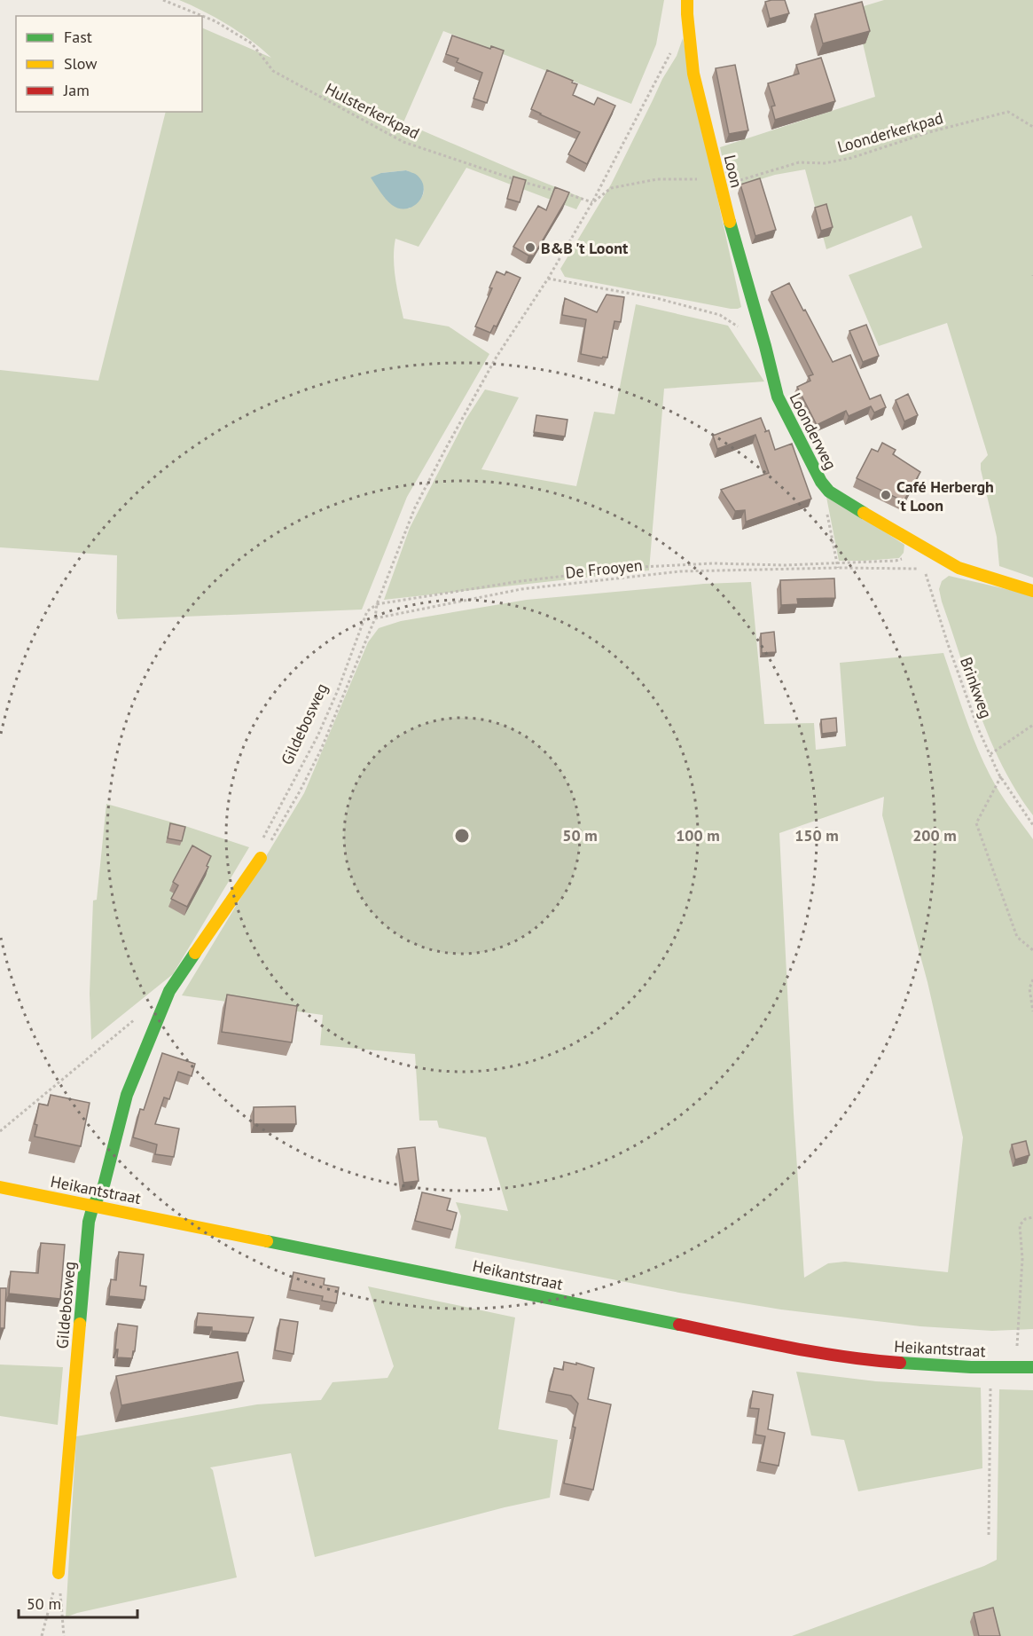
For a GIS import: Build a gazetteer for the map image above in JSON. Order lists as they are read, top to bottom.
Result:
{
  "streets": {
    "street": [
      "Loon",
      "Loonderweg",
      "Gildebosweg",
      "Heikantstraat"
    ],
    "path": [
      "Hulsterkerkpad",
      "Loonderkerkpad",
      "De Frooyen",
      "Brinkweg"
    ]
  },
  "crossings": [
    ["Loonderkerkpad", "Loon"],
    ["Loon", "Loonderweg"],
    ["Loonderweg", "De Frooyen"],
    ["De Frooyen", "Brinkweg"],
    ["De Frooyen", "Gildebosweg"],
    ["Gildebosweg", "Heikantstraat"]
  ],
  "places": ["B&B 't Loont", "Café Herbergh 't Loon"],
  "legend": ["Fast", "Slow", "Jam"],
  "scale_bar": "50 m",
  "rings": [
    "50 m",
    "100 m",
    "150 m",
    "200 m"
  ]
}
